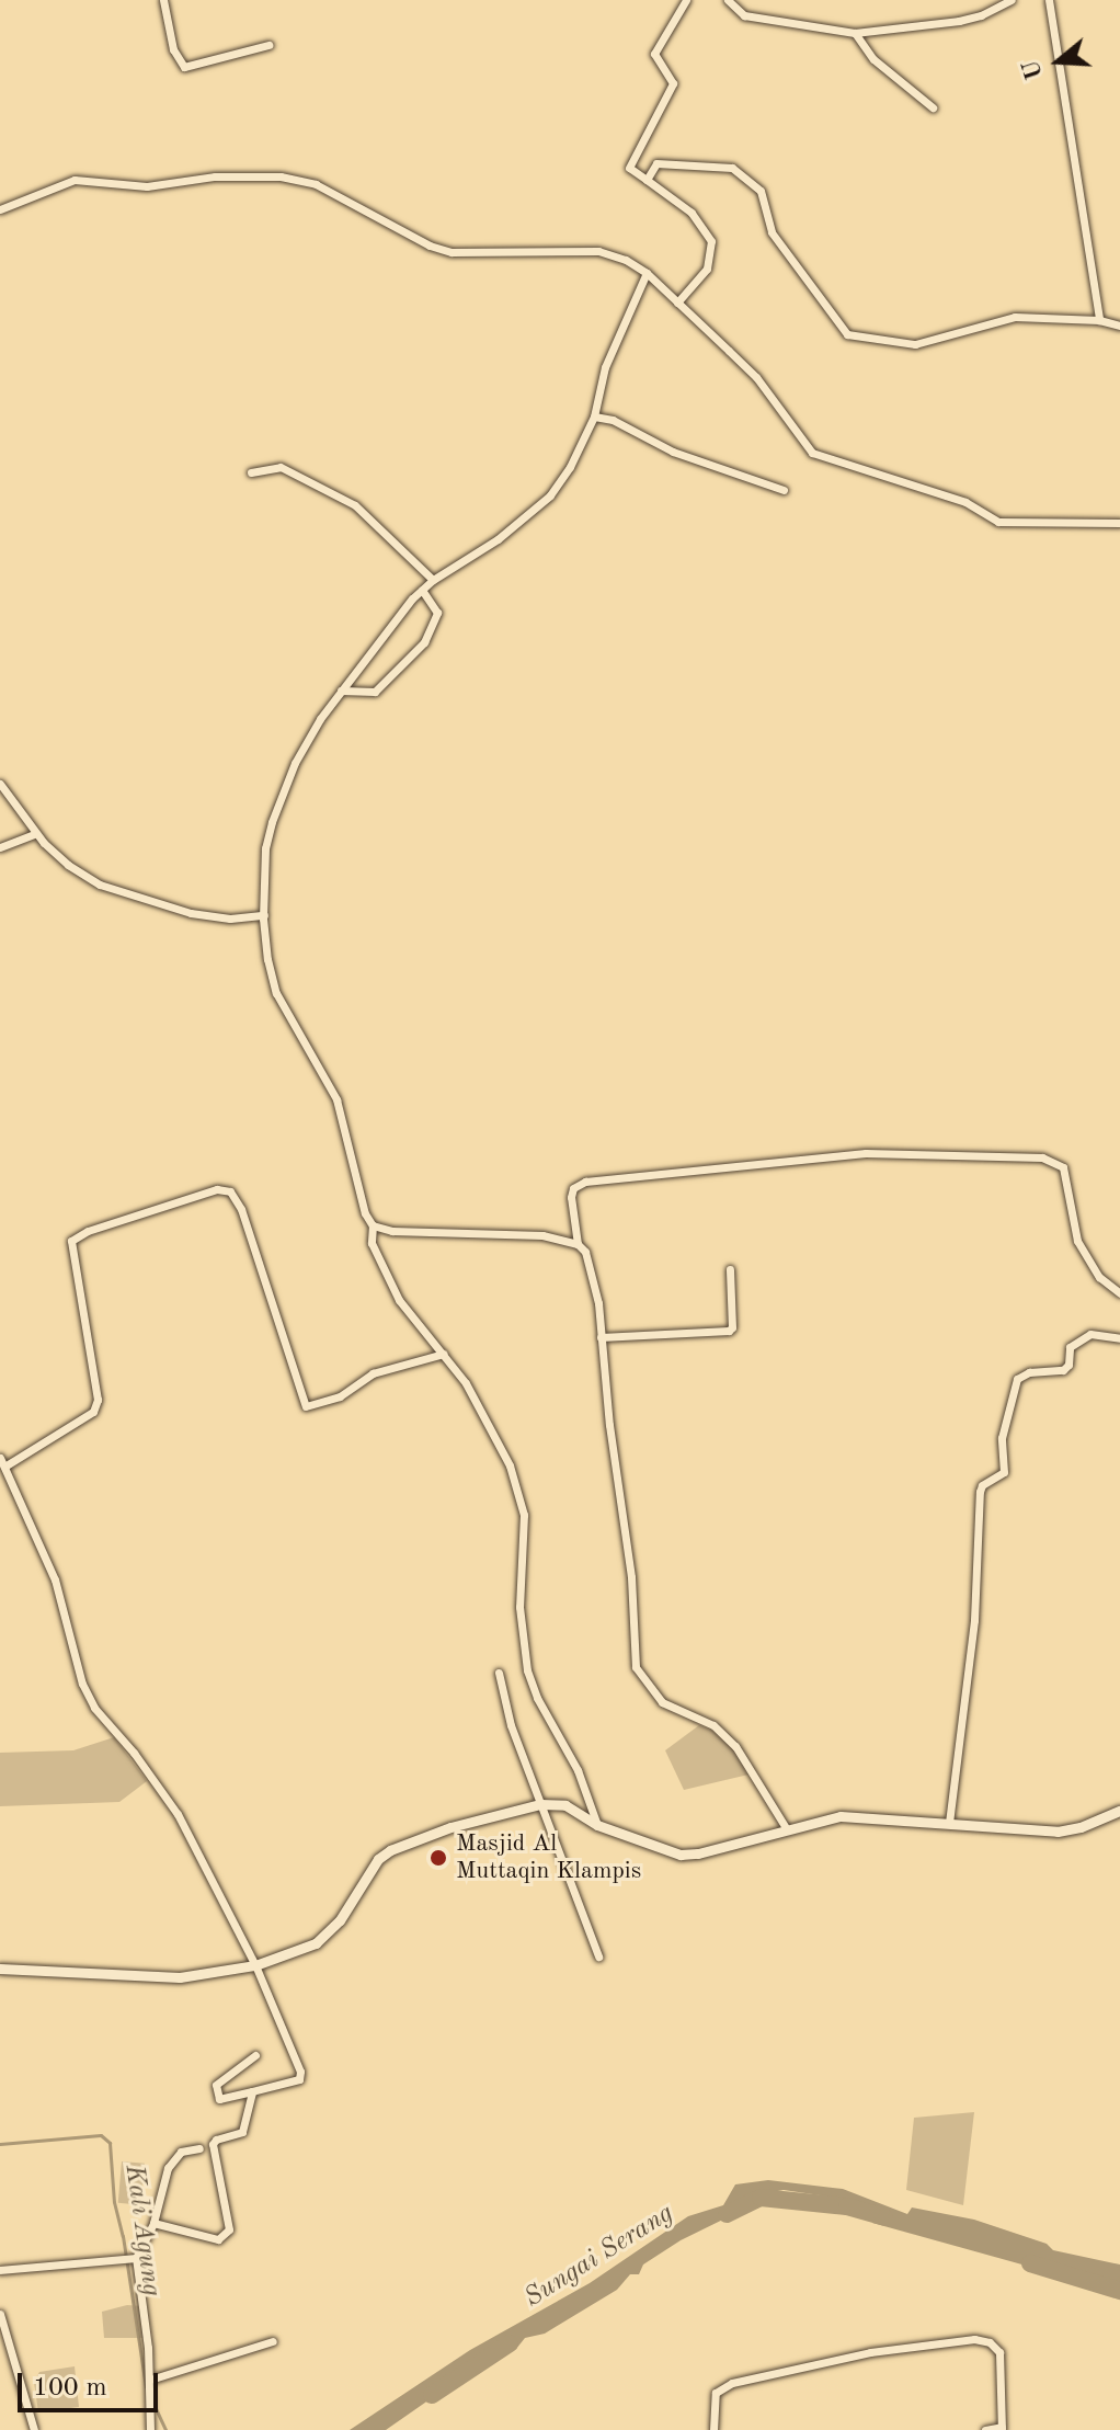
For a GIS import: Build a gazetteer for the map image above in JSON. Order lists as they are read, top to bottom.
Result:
{
  "water": ["Kali Agung", "Sungai Serang"],
  "places": ["Masjid Al Muttaqin Klampis"],
  "scale_bar": "100 m",
  "north": "left"
}
